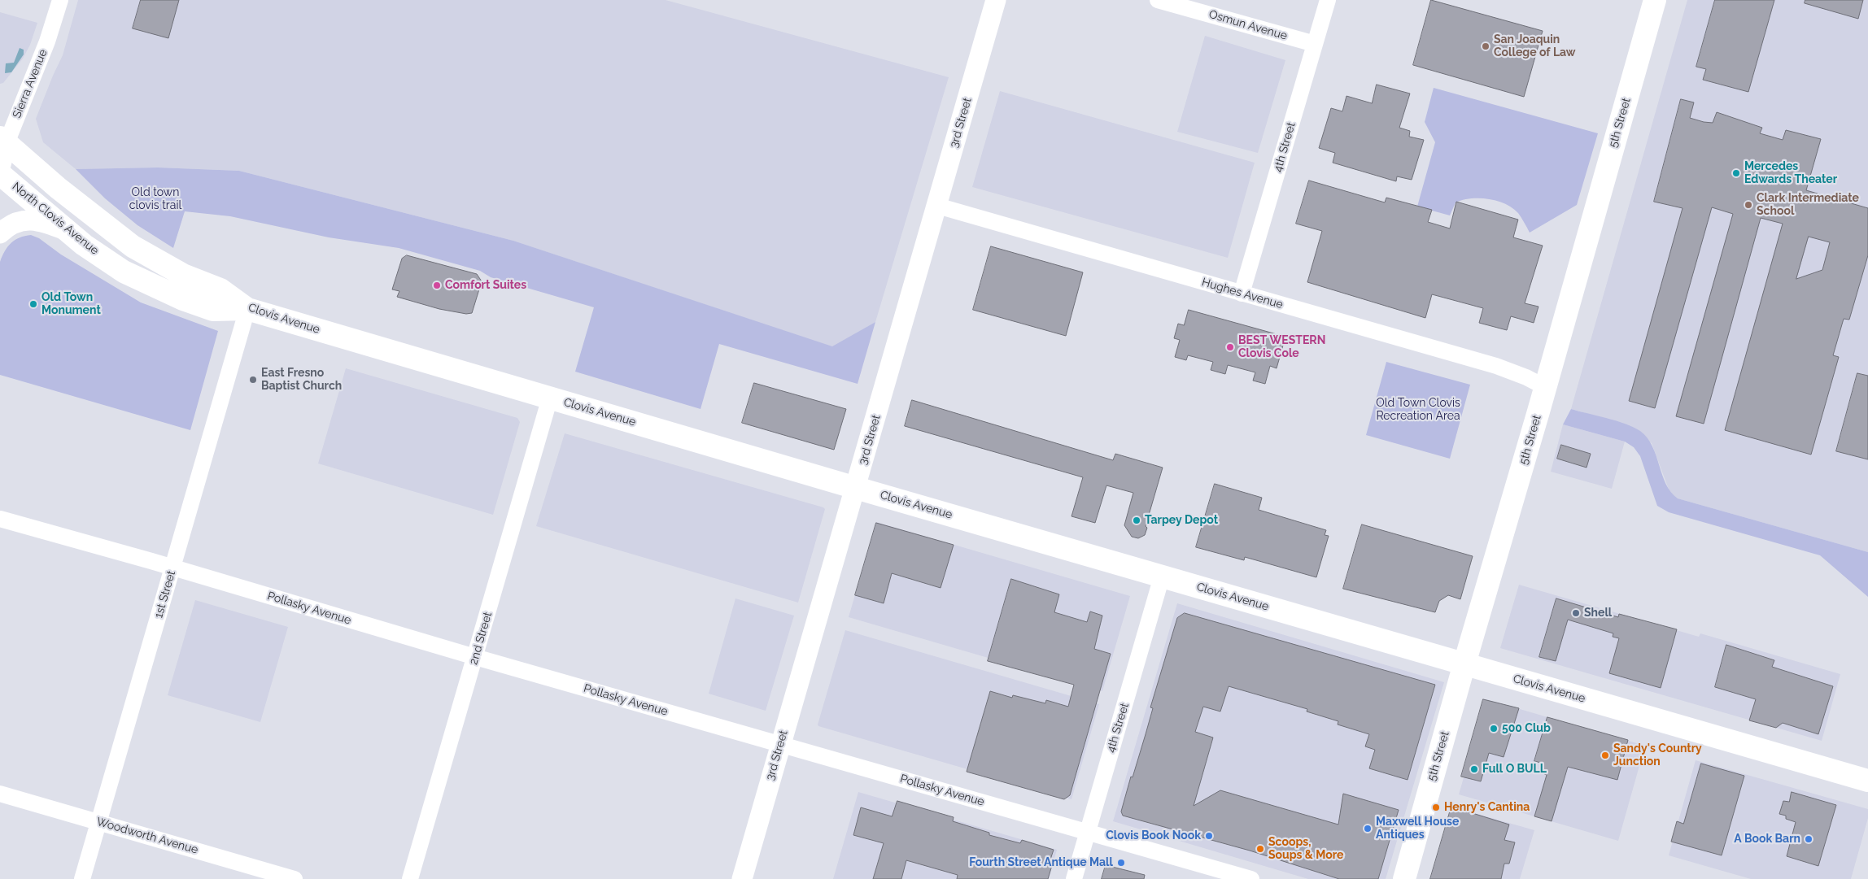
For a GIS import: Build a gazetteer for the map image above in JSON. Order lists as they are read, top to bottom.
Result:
{
  "streets": {
    "main road": ["5th Street", "North Clovis Avenue", "Clovis Avenue"],
    "street": [
      "Osmun Avenue",
      "Sierra Avenue",
      "3rd Street",
      "4th Street",
      "Hughes Avenue",
      "1st Street",
      "Pollasky Avenue",
      "2nd Street",
      "Woodworth Avenue"
    ]
  },
  "crossings": [
    ["Osmun Avenue", "4th Street"],
    ["Sierra Avenue", "Clovis Avenue"],
    ["3rd Street", "Hughes Avenue"],
    ["3rd Street", "Clovis Avenue"],
    ["3rd Street", "Pollasky Avenue"],
    ["5th Street", "Hughes Avenue"],
    ["5th Street", "Clovis Avenue"],
    ["4th Street", "Hughes Avenue"],
    ["4th Street", "Clovis Avenue"],
    ["4th Street", "Pollasky Avenue"],
    ["North Clovis Avenue", "Clovis Avenue"],
    ["North Clovis Avenue", "1st Street"],
    ["Clovis Avenue", "1st Street"],
    ["Clovis Avenue", "2nd Street"],
    ["1st Street", "Pollasky Avenue"],
    ["1st Street", "Woodworth Avenue"],
    ["Pollasky Avenue", "2nd Street"]
  ],
  "parks": ["Old town clovis trail", "Old Town Clovis Recreation Area"],
  "places": [
    "San Joaquin College of Law",
    "Mercedes Edwards Theater",
    "Clark Intermediate School",
    "Comfort Suites",
    "Old Town Monument",
    "BEST WESTERN Clovis Cole",
    "East Fresno Baptist Church",
    "Tarpey Depot",
    "Shell",
    "500 Club",
    "Sandy's Country Junction",
    "Full O BULL",
    "Henry's Cantina",
    "Maxwell House Antiques",
    "Clovis Book Nook",
    "A Book Barn",
    "Scoops, Soups & More",
    "Fourth Street Antique Mall"
  ]
}
